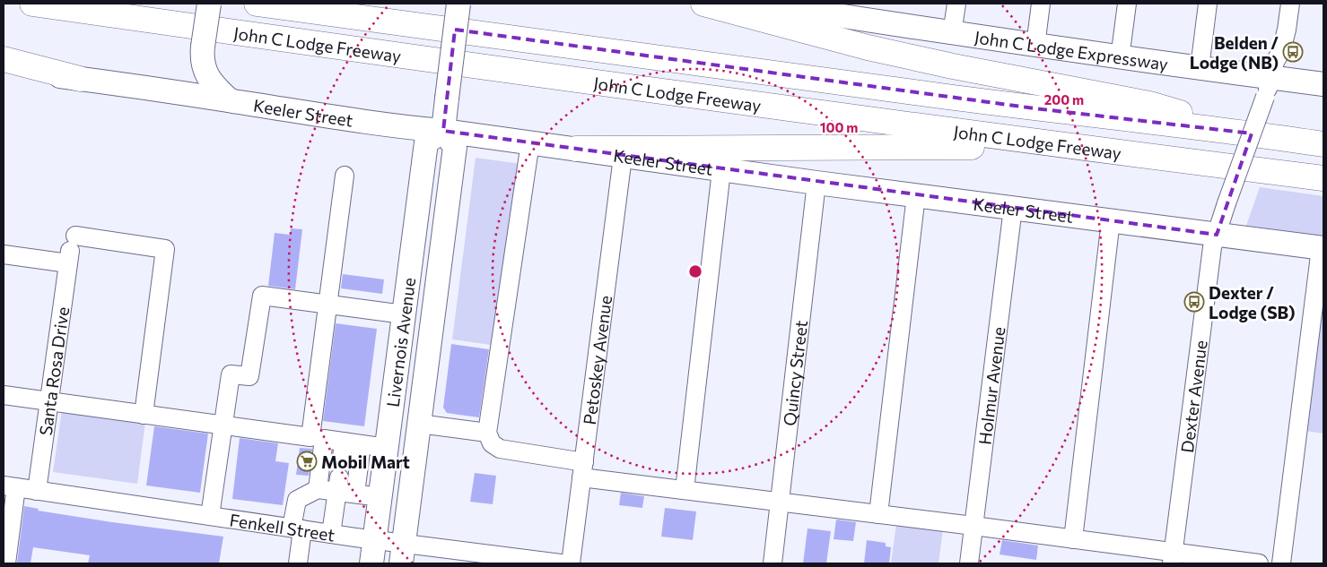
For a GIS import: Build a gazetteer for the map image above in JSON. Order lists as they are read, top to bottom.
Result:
{
  "streets": {
    "highway": ["John C Lodge Freeway"],
    "main road": ["John C Lodge Expressway", "Keeler Street", "Livernois Avenue"],
    "street": [
      "Petoskey Avenue",
      "Santa Rosa Drive",
      "Quincy Street",
      "Holmur Avenue",
      "Dexter Avenue",
      "Fenkell Street"
    ]
  },
  "crossings": [
    ["John C Lodge Expressway", "Dexter Avenue"],
    ["Keeler Street", "Livernois Avenue"],
    ["Keeler Street", "Petoskey Avenue"],
    ["Keeler Street", "Quincy Street"],
    ["Keeler Street", "Holmur Avenue"],
    ["Keeler Street", "Dexter Avenue"],
    ["Livernois Avenue", "Fenkell Street"],
    ["Santa Rosa Drive", "Fenkell Street"]
  ],
  "places": {
    "bus stop": ["Belden / Lodge (NB)", "Dexter / Lodge (SB)"],
    "supermarket": ["Mobil Mart"]
  },
  "rings": ["200 m", "100 m"]
}
